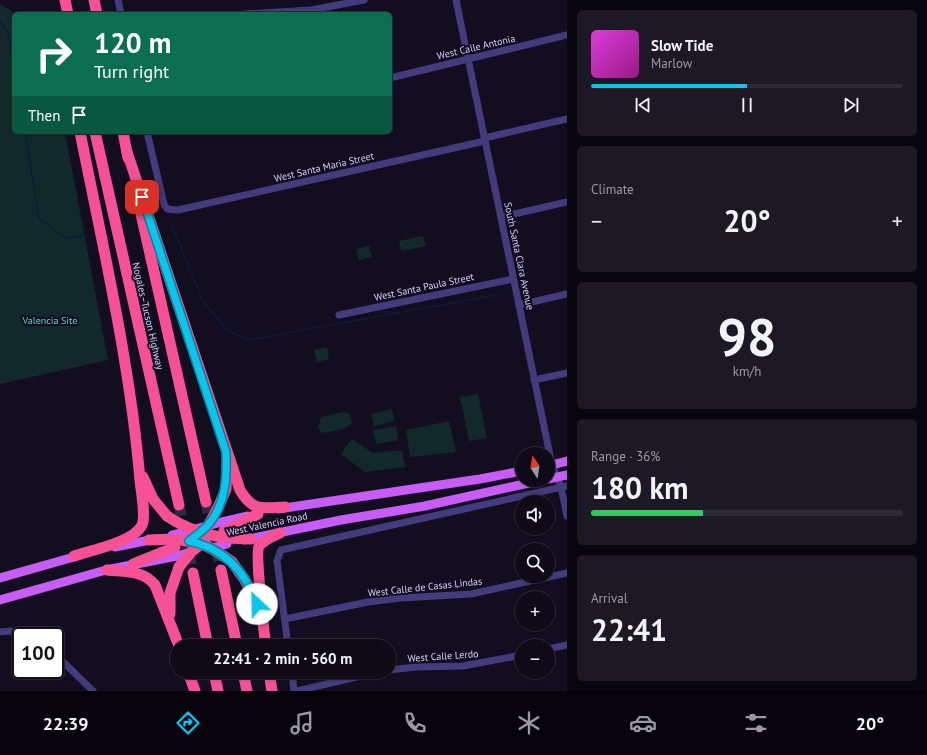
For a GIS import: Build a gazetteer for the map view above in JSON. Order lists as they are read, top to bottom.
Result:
{
  "streets": {
    "highway": ["Nogales–Tucson Highway"],
    "main road": ["West Valencia Road"],
    "street": [
      "West Calle Antonia",
      "West Santa Maria Street",
      "South Santa Clara Avenue",
      "West Santa Paula Street",
      "West Calle de Casas Lindas",
      "West Calle Lerdo"
    ]
  },
  "crossings": [
    ["West Calle Antonia", "South Santa Clara Avenue"],
    ["West Santa Maria Street", "South Santa Clara Avenue"],
    ["South Santa Clara Avenue", "West Santa Paula Street"]
  ],
  "parks": ["Valencia Site"],
  "north": "top",
  "page": {
    "turn": ["120 m", "Turn right"],
    "song": ["Slow Tide", "Marlow"],
    "then": "Then",
    "tile": [
      "Climate",
      ["98", "km/h"],
      ["Range · 36%", "180 km"],
      ["Arrival", "22:41"]
    ],
    "heat": ["−", "20°", "+"],
    "map_buttons": ["+", "−"],
    "limit": "100",
    "trip": "22:41 · 2 min · 560 m",
    "tabs": ["22:39", "20°"]
  }
}
